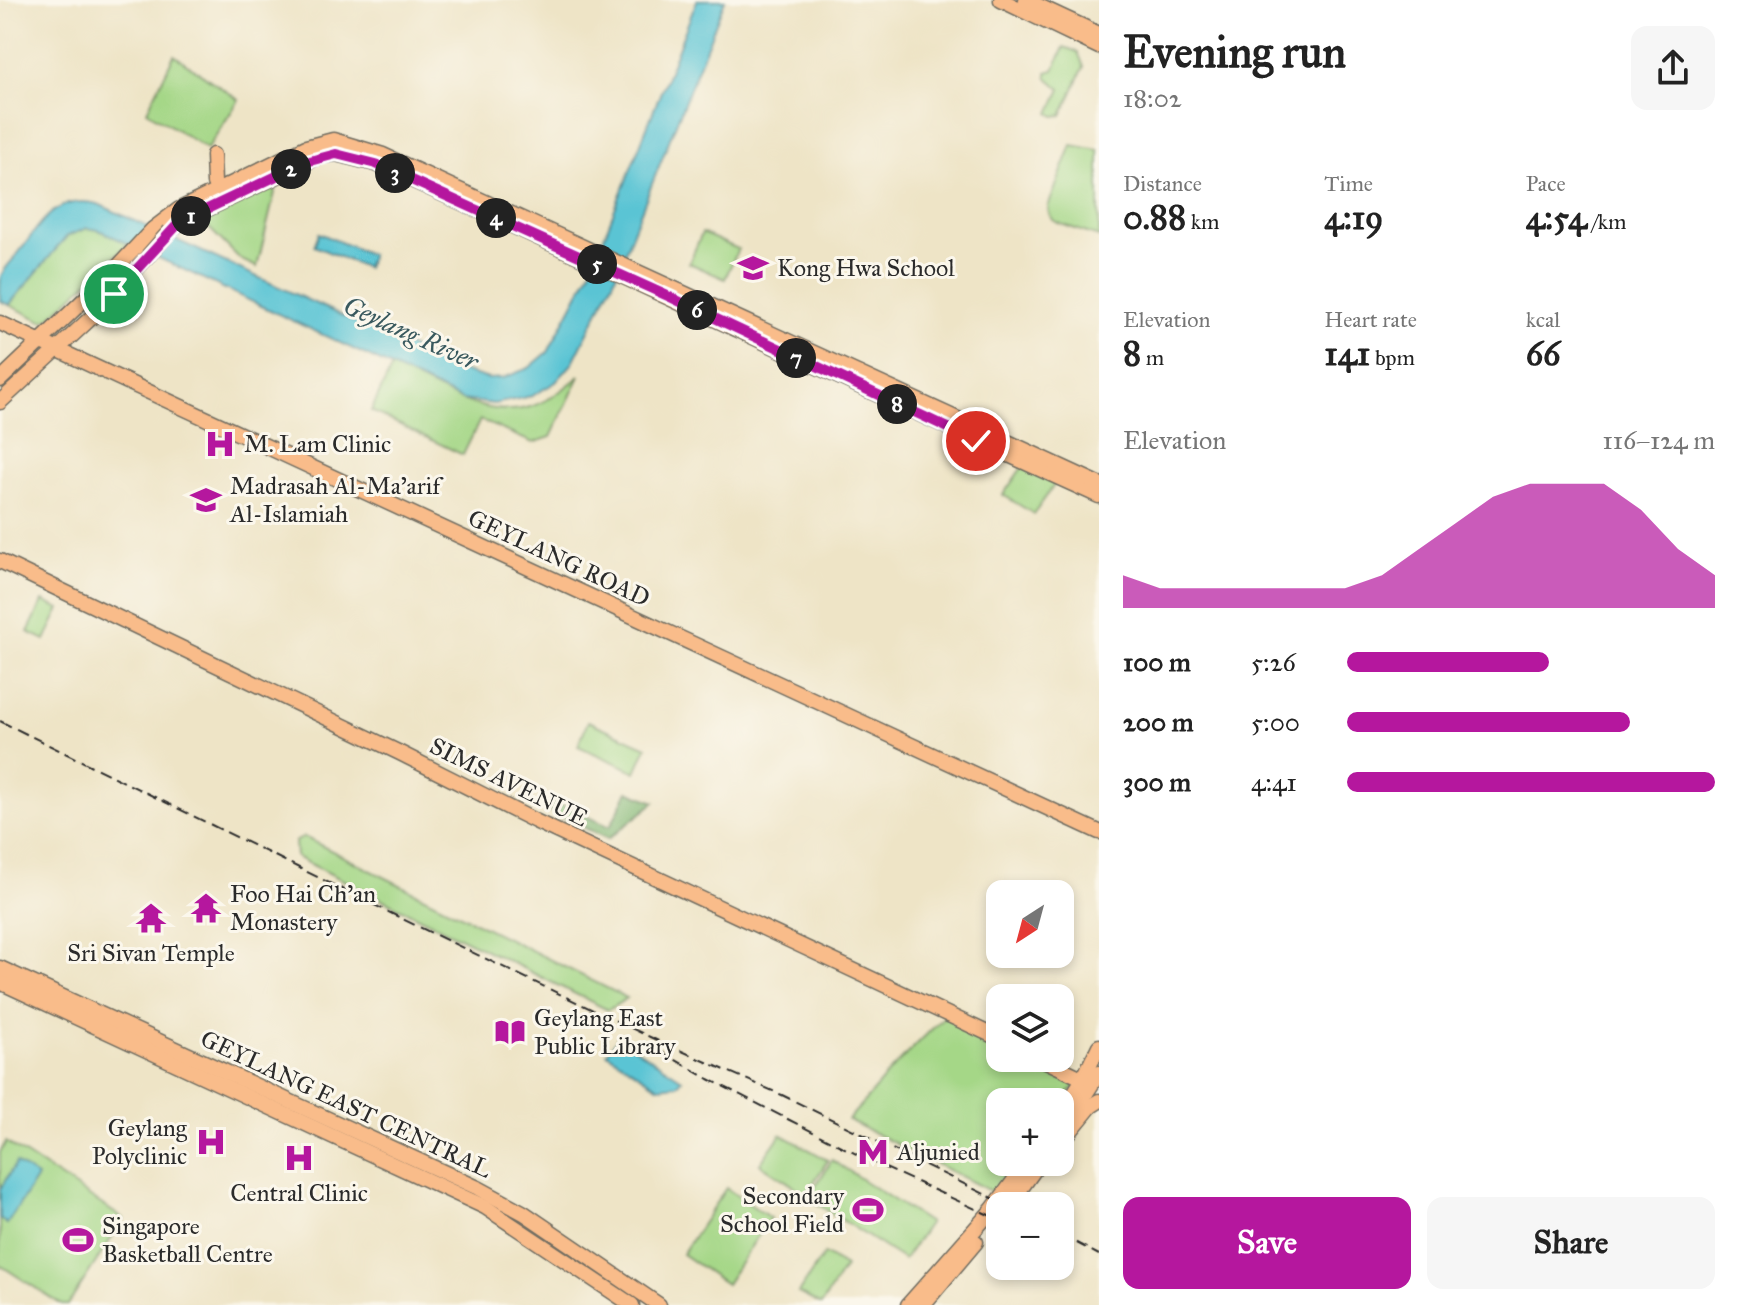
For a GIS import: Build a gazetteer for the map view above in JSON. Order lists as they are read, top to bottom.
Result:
{
  "streets": {
    "main road": ["GEYLANG ROAD", "SIMS AVENUE", "GEYLANG EAST CENTRAL"]
  },
  "water": ["Geylang River"],
  "places": {
    "school or university": ["Kong Hwa School", "Madrasah Al-Ma'arif Al-Islamiah"],
    "hospital": ["M. Lam Clinic", "Geylang Polyclinic", "Central Clinic"],
    "temple": ["Foo Hai Ch'an Monastery", "Sri Sivan Temple"],
    "library": ["Geylang East Public Library"],
    "metro station": ["Aljunied"],
    "sports": ["Secondary School Field", "Singapore Basketball Centre"]
  },
  "north": "bottom left",
  "page": {
    "heading": ["Evening run", "18:02"],
    "stats": [
      ["Distance", "0.88 km"],
      ["Time", "4:19"],
      ["Pace", "4:54 /km"],
      ["Elevation", "8 m"],
      ["Heart rate", "141 bpm"],
      ["kcal", "66"]
    ],
    "pins": [
      "2",
      "3",
      "1",
      "4",
      "5",
      "6",
      "7",
      "8"
    ],
    "chart": ["Elevation", "116–124 m"],
    "list": [
      {
        "name": "100 m",
        "note": "5:26"
      },
      {
        "name": "200 m",
        "note": "5:00"
      },
      {
        "name": "300 m",
        "note": "4:41"
      }
    ],
    "map_buttons": ["+", "−"],
    "buttons": ["Save", "Share"]
  }
}
